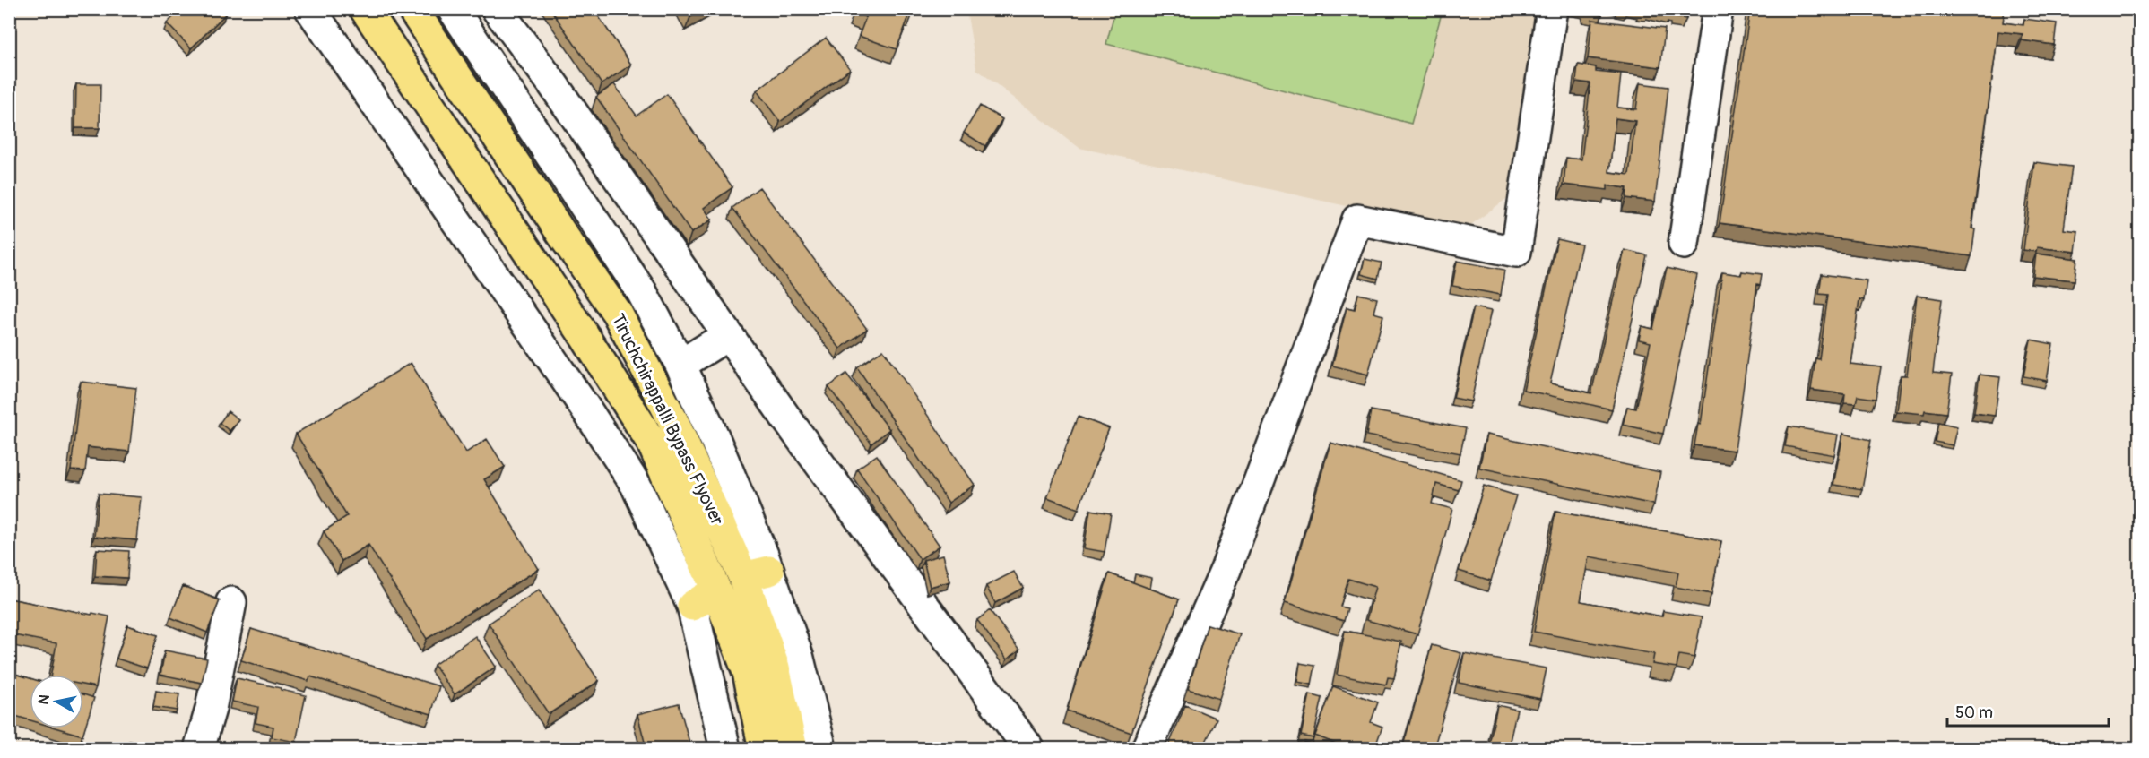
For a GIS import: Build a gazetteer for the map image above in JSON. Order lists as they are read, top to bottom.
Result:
{
  "streets": {
    "highway": ["Tiruchchirappalli Bypass Flyover"]
  },
  "scale_bar": "50 m",
  "north": "left"
}
